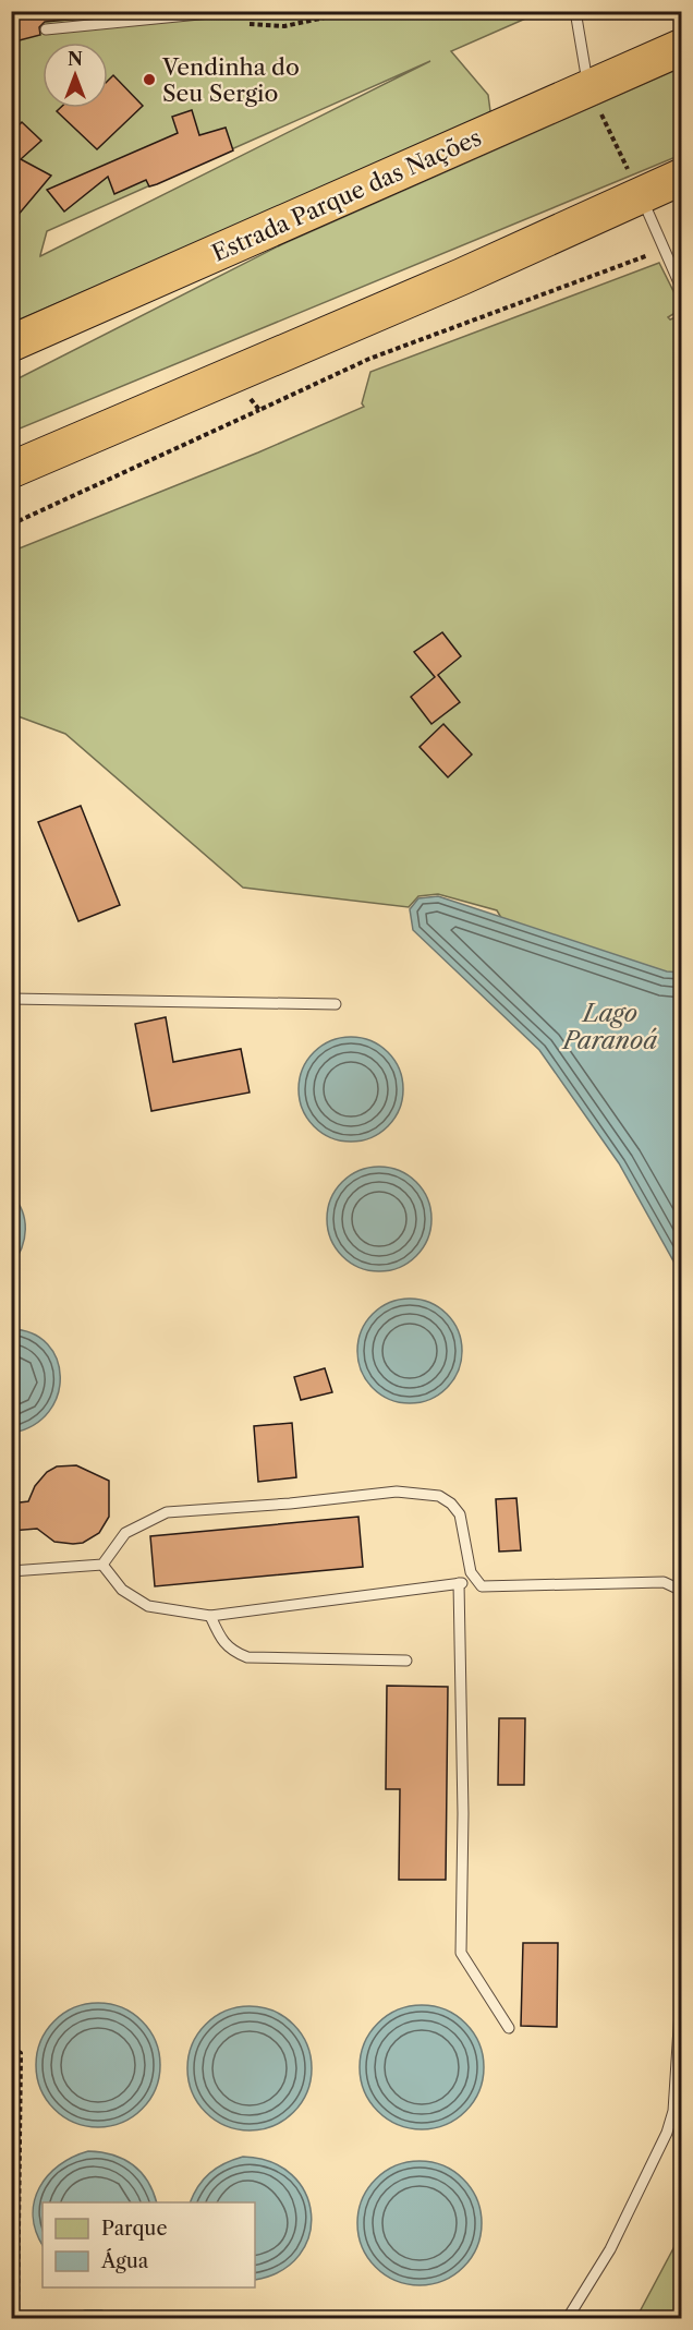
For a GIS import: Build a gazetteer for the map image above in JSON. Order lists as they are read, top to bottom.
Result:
{
  "streets": {
    "highway": ["Estrada Parque das Nações"]
  },
  "water": ["Lago Paranoá"],
  "places": ["Vendinha do Seu Sergio"],
  "legend": ["Parque", "Água"],
  "north": "top"
}
